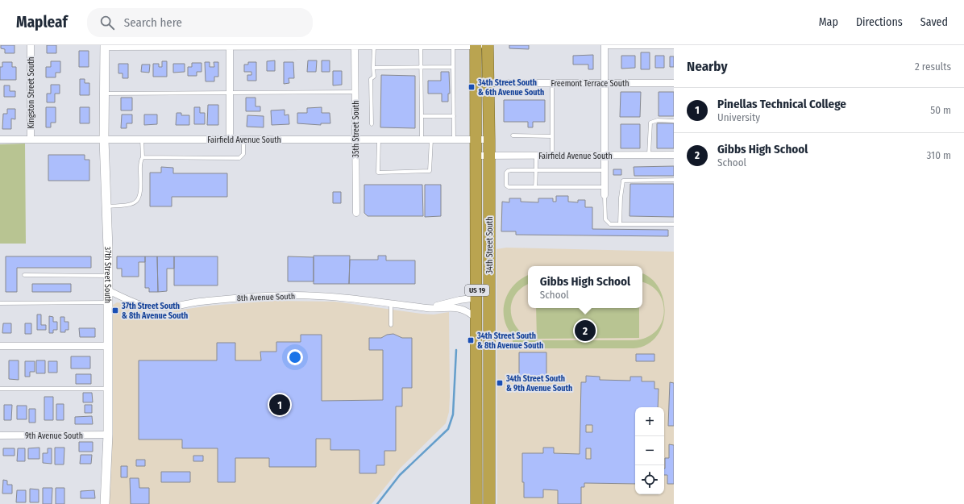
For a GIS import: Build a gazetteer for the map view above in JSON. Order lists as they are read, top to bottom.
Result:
{
  "streets": {
    "highway": ["34th Street South", "US 19"],
    "street": [
      "Freemont Terrace South",
      "Kingston Street South",
      "35th Street South",
      "Fairfield Avenue South",
      "37th Street South",
      "8th Avenue South",
      "9th Avenue South"
    ]
  },
  "crossings": [
    ["Freemont Terrace South", "34th Street South"],
    ["Kingston Street South", "Fairfield Avenue South"],
    ["35th Street South", "Fairfield Avenue South"],
    ["Fairfield Avenue South", "34th Street South"],
    ["Fairfield Avenue South", "37th Street South"],
    ["34th Street South", "8th Avenue South"],
    ["37th Street South", "8th Avenue South"],
    ["37th Street South", "9th Avenue South"]
  ],
  "places": {
    "transit": [
      "34th Street South & 6th Avenue South",
      "37th Street South & 8th Avenue South",
      "34th Street South & 8th Avenue South",
      "34th Street South & 9th Avenue South"
    ]
  },
  "page": {
    "header": "Mapleaf",
    "search": "Search here",
    "nav": ["Map", "Directions", "Saved"],
    "heading": ["Nearby", "2 results"],
    "list": [
      {
        "mark": "1",
        "name": "Pinellas Technical College",
        "note": "University",
        "value": "50 m"
      },
      {
        "mark": "2",
        "name": "Gibbs High School",
        "note": "School",
        "value": "310 m"
      }
    ],
    "popup": ["Gibbs High School", "School"],
    "pins": ["2", "1"],
    "map_buttons": ["+", "−"]
  }
}
